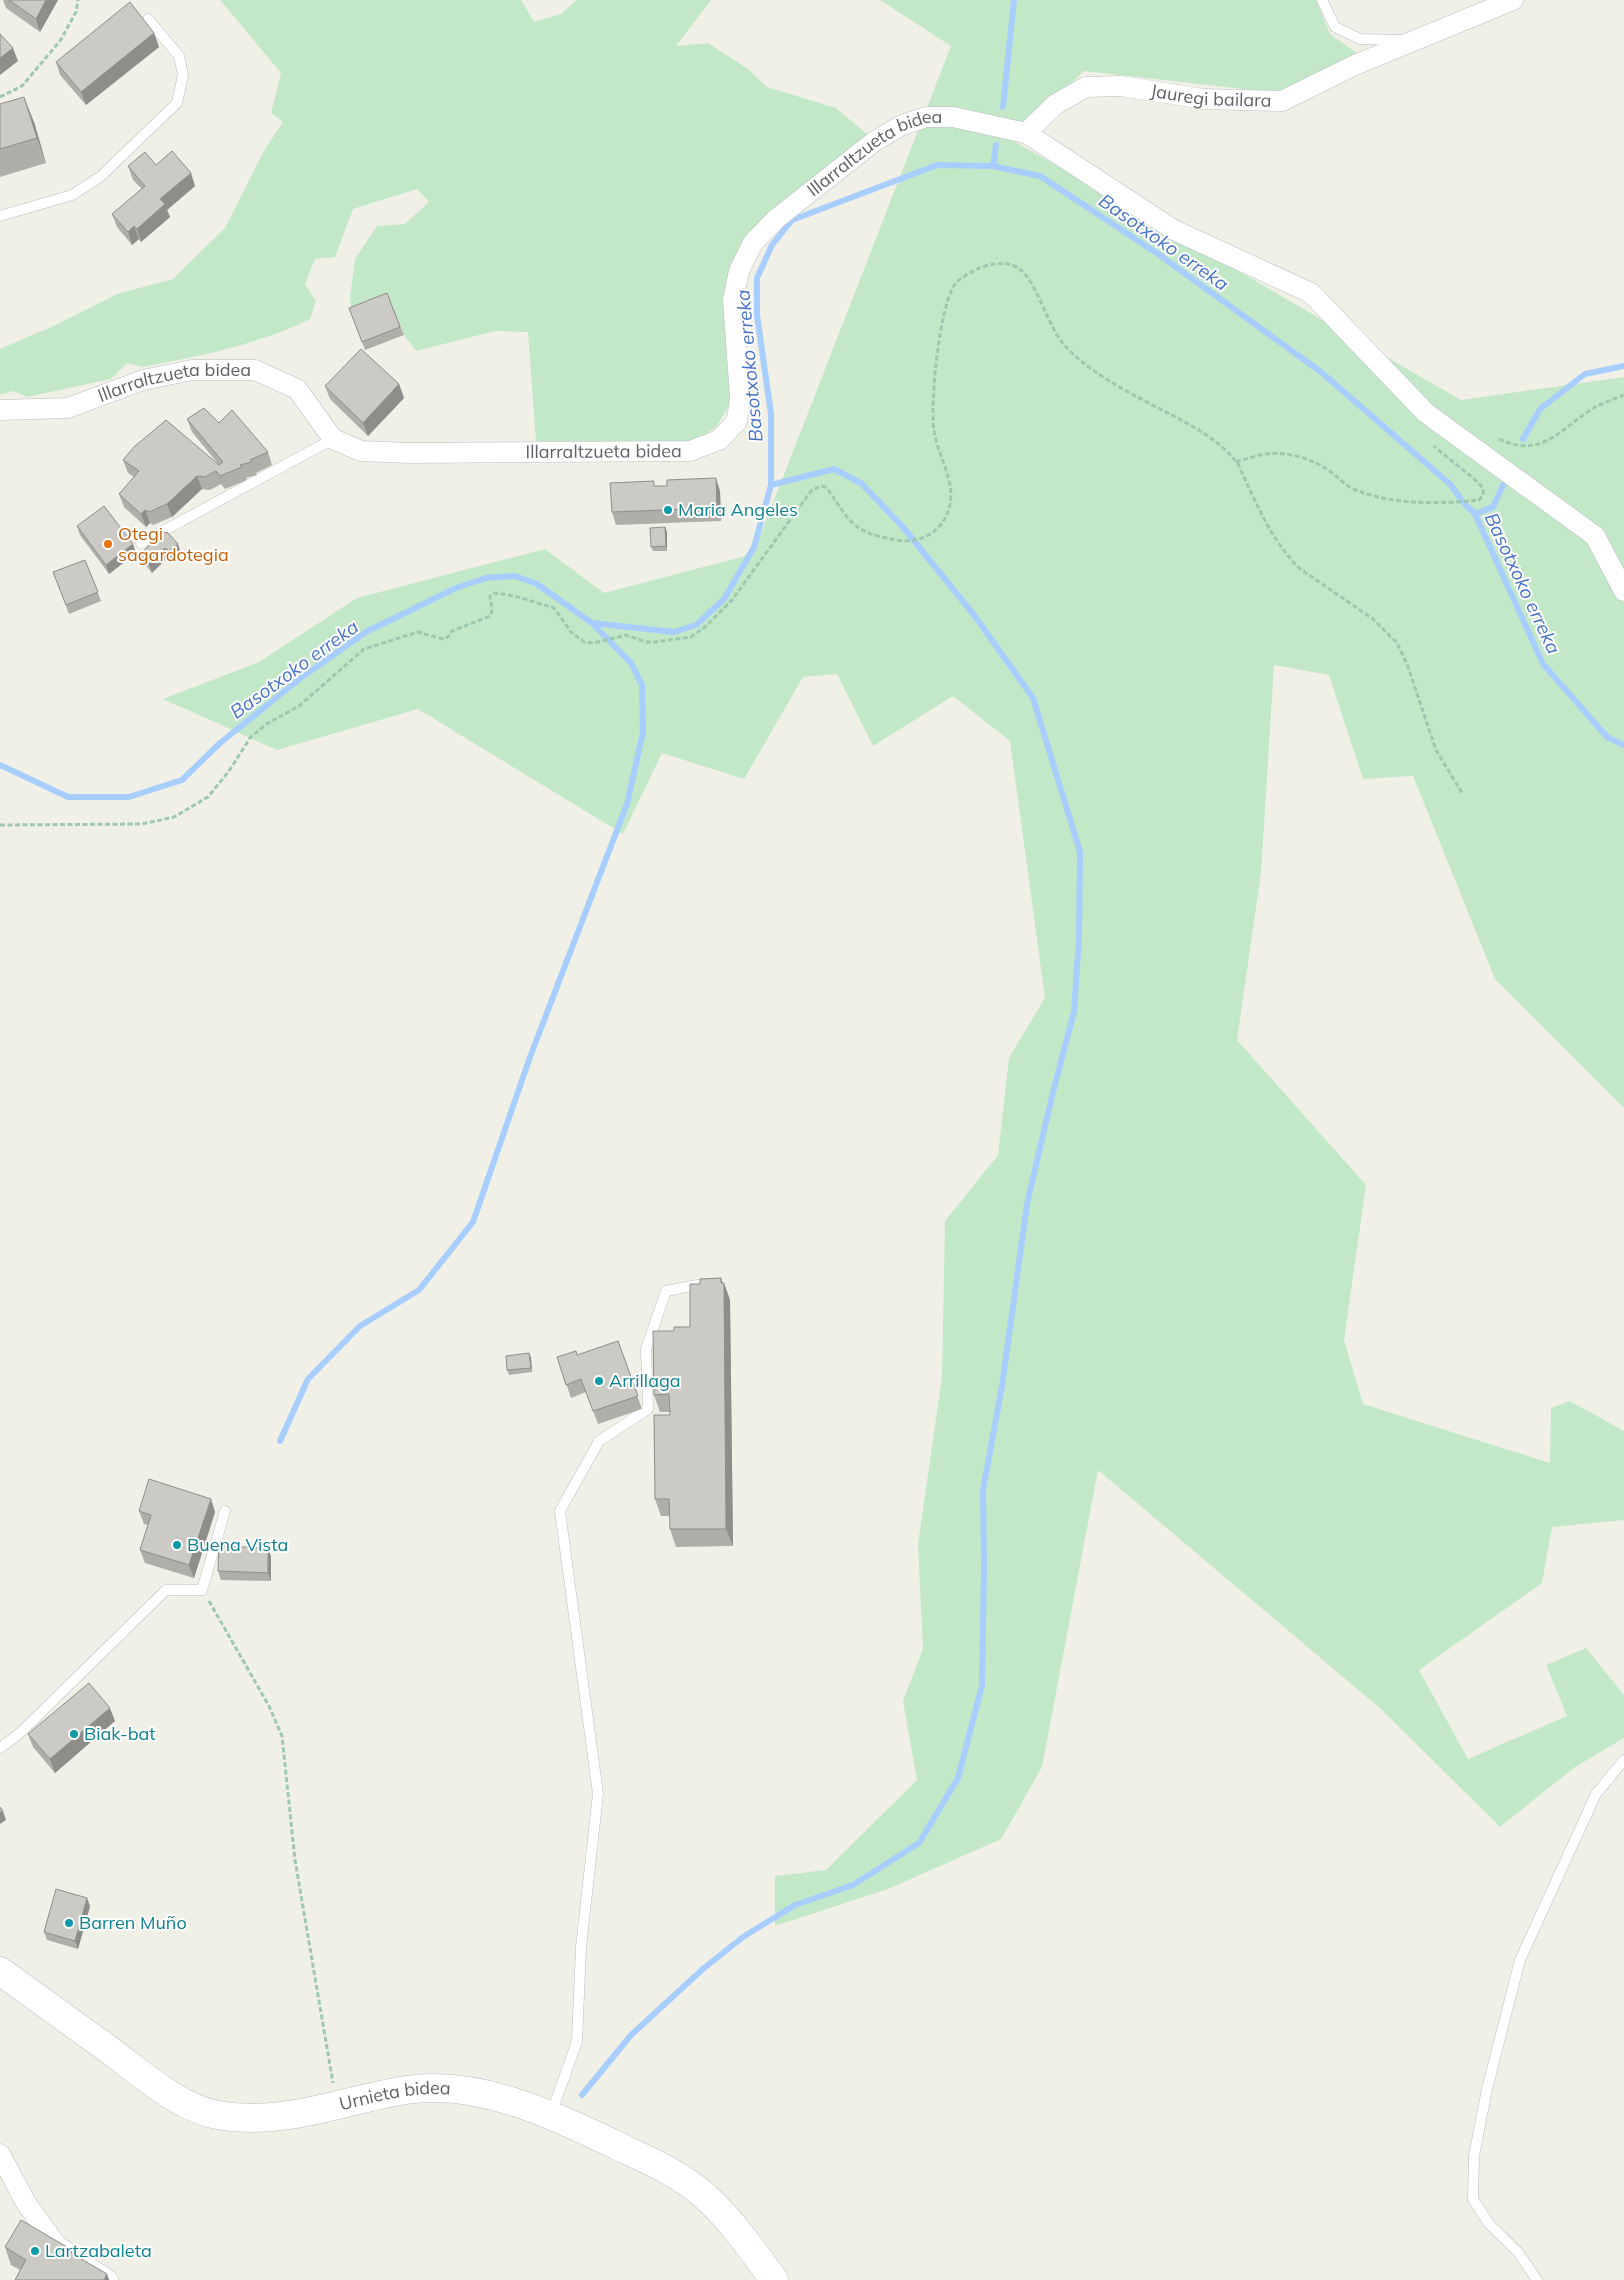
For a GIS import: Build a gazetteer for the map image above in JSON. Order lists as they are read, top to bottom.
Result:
{
  "streets": {
    "street": ["Jauregi bailara", "Illarraltzueta bidea", "Urnieta bidea"]
  },
  "crossings": [
    ["Jauregi bailara", "Illarraltzueta bidea"]
  ],
  "water": ["Basotxoko erreka"],
  "places": [
    "Maria Angeles",
    "Otegi sagardotegia",
    "Arrillaga",
    "Buena Vista",
    "Biak-bat",
    "Barren Muño",
    "Lartzabaleta"
  ]
}
